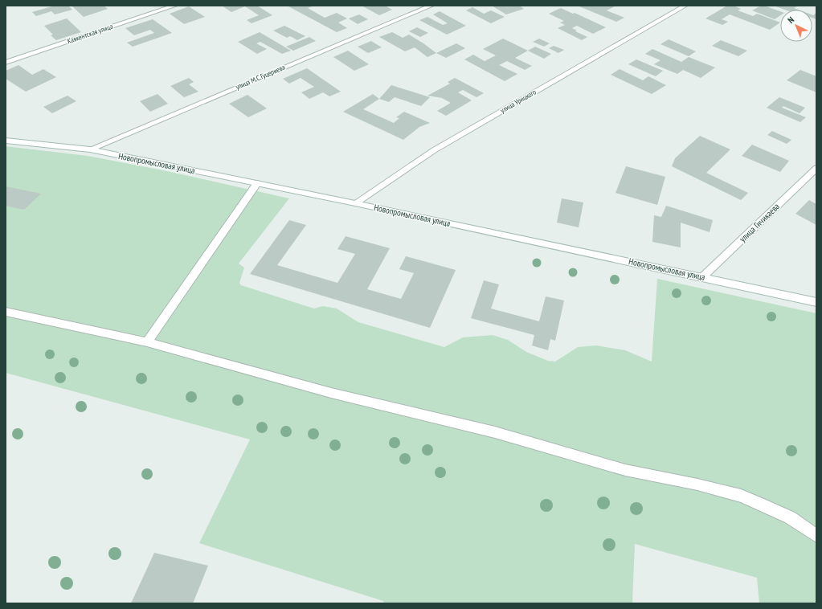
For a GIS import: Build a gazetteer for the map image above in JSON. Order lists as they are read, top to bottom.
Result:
{
  "streets": {
    "street": [
      "Каякентская улица",
      "улица М.С.Гуцериева",
      "улица Урицкого",
      "Новопромысловая улица",
      "улица Гичикаева"
    ]
  },
  "crossings": [
    ["улица М.С.Гуцериева", "Новопромысловая улица"],
    ["улица Урицкого", "Новопромысловая улица"],
    ["Новопромысловая улица", "улица Гичикаева"]
  ],
  "north": "top left"
}
